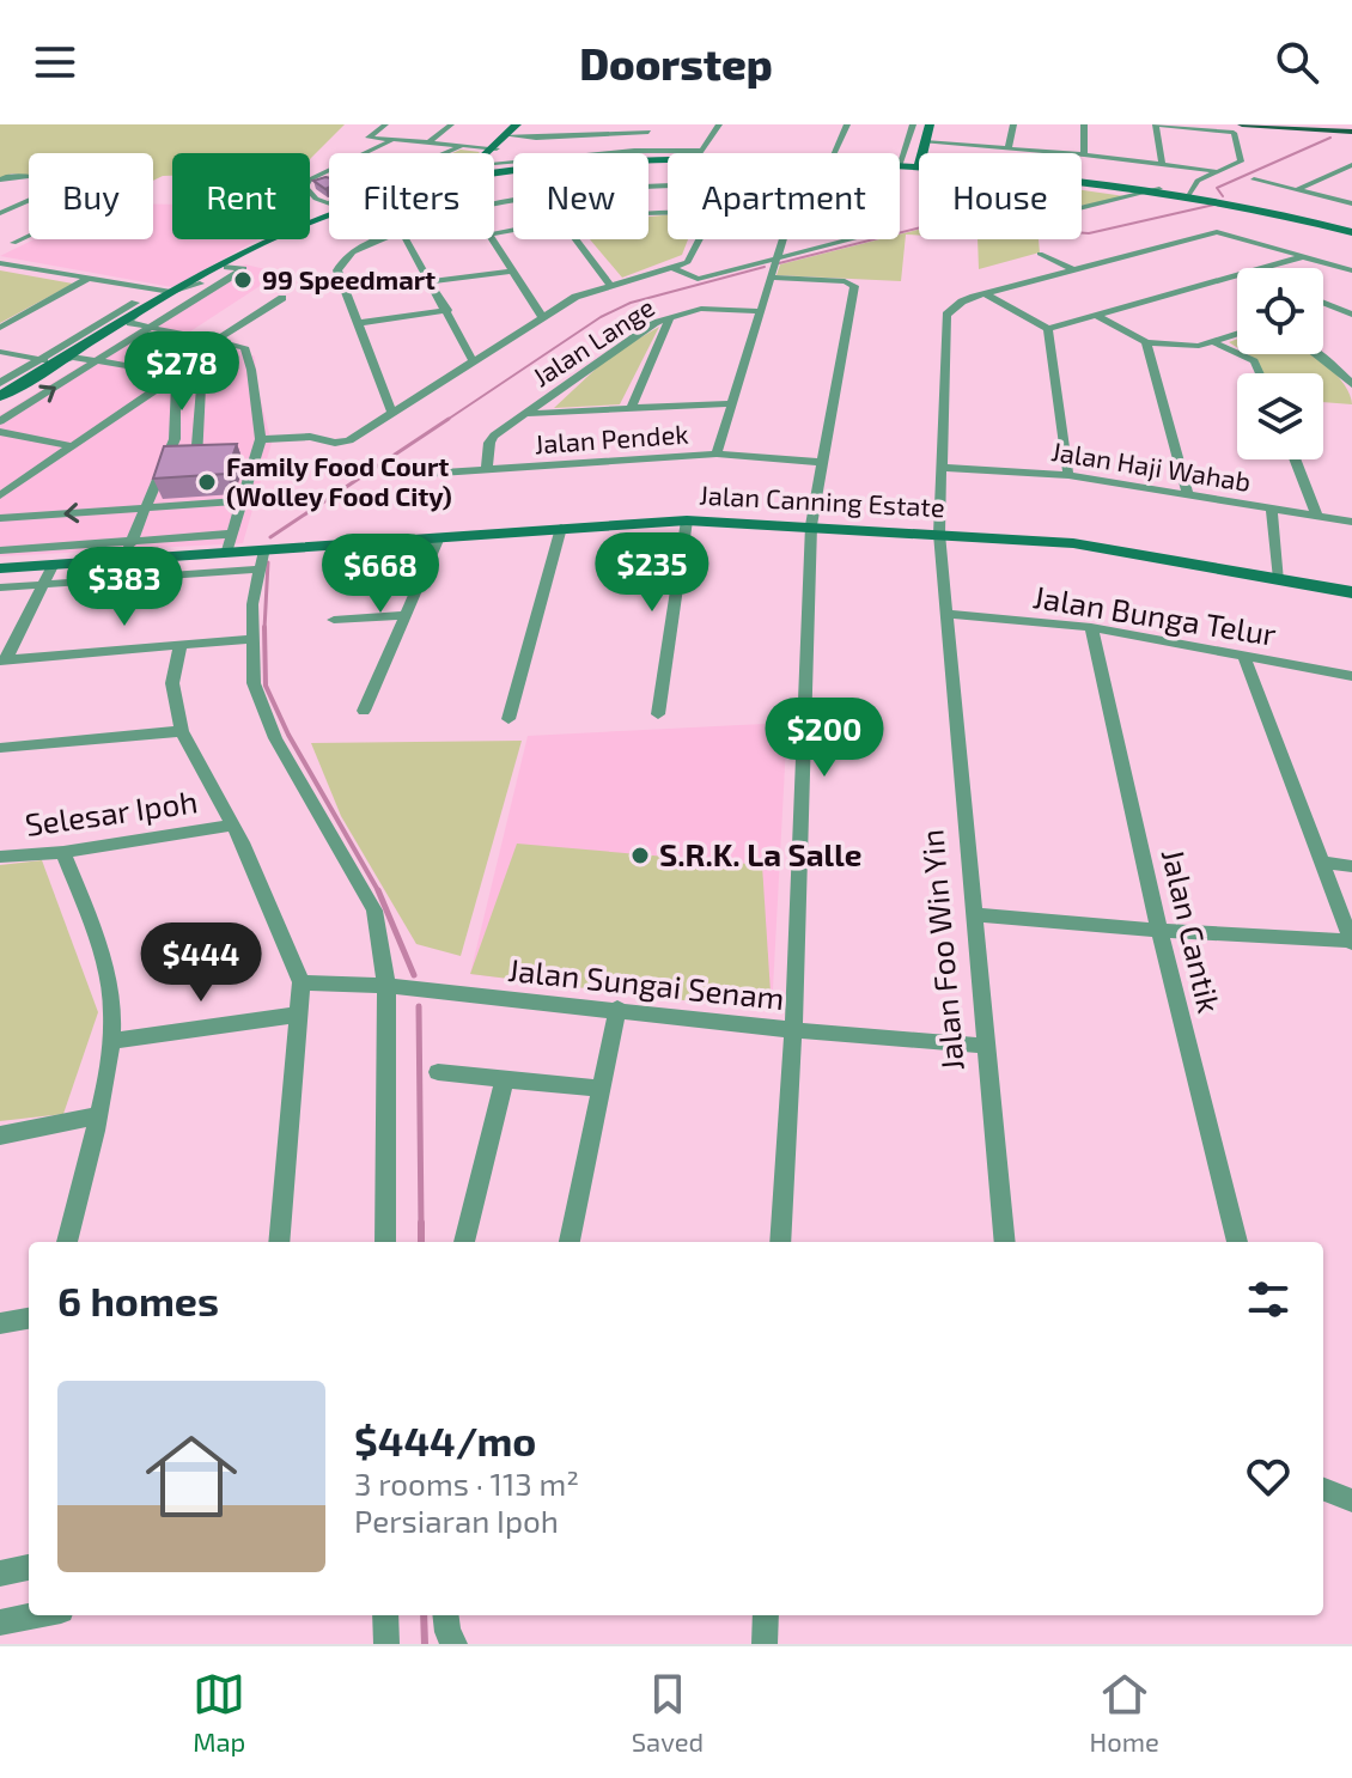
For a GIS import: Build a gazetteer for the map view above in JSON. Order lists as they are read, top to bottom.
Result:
{
  "streets": {
    "main road": ["Jalan Canning Estate"],
    "street": [
      "Jalan Lange",
      "Jalan Pendek",
      "Jalan Haji Wahab",
      "Jalan Bunga Telur",
      "Selesar Ipoh",
      "Jalan Cantik",
      "Jalan Foo Win Yin",
      "Jalan Sungai Senam"
    ]
  },
  "crossings": [
    ["Jalan Lange", "Jalan Pendek"],
    ["Jalan Haji Wahab", "Jalan Foo Win Yin"],
    ["Jalan Canning Estate", "Jalan Foo Win Yin"],
    ["Jalan Bunga Telur", "Jalan Cantik"],
    ["Jalan Bunga Telur", "Jalan Foo Win Yin"],
    ["Jalan Foo Win Yin", "Jalan Sungai Senam"]
  ],
  "places": ["99 Speedmart", "Family Food Court (Wolley Food City)", "S.R.K. La Salle"],
  "page": {
    "header": "Doorstep",
    "chip": [
      "Buy",
      "Rent",
      "Filters",
      "New",
      "Apartment",
      "House"
    ],
    "price": [
      "$278",
      "$235",
      "$668",
      "$383",
      "$200",
      "$444"
    ],
    "heading": "6 homes",
    "list": [
      {
        "name": "$444/mo",
        "note": "3 rooms · 113 m² · Persiaran Ipoh"
      }
    ],
    "tabs": ["Map", "Saved", "Home"]
  }
}
